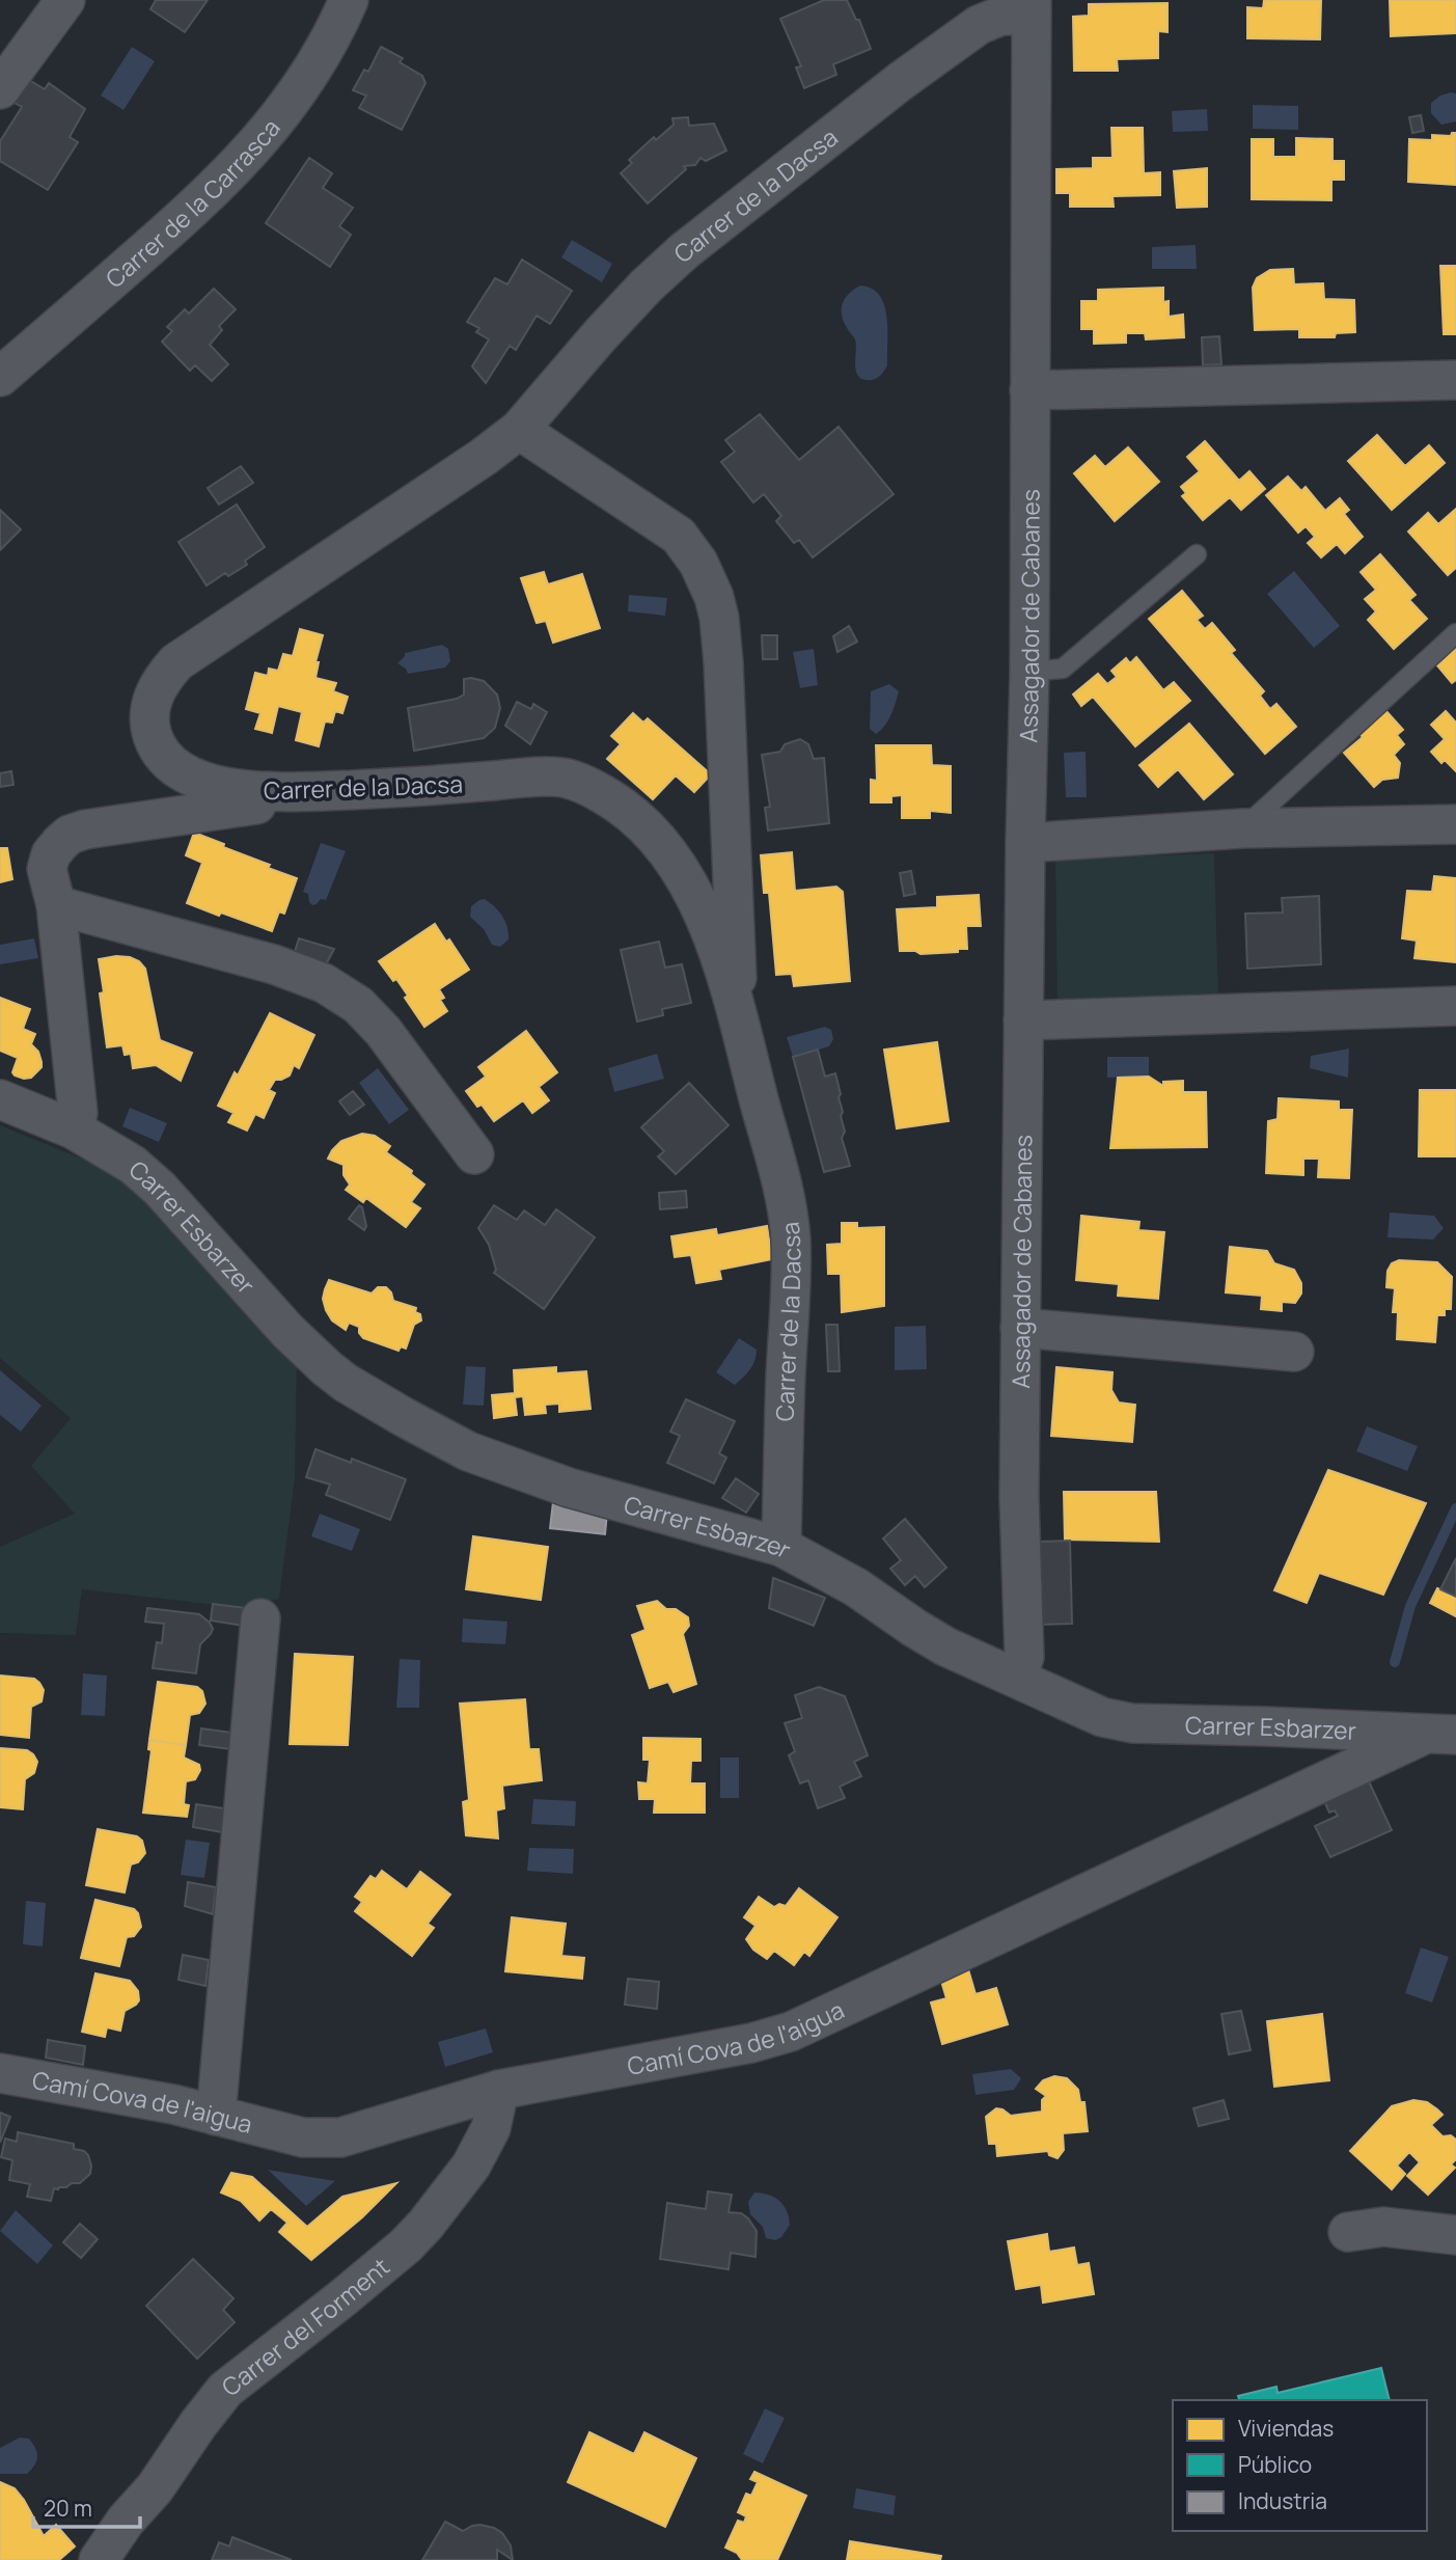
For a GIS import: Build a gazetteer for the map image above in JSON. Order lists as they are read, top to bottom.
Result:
{
  "streets": {
    "street": [
      "Carrer de la Dacsa",
      "Carrer de la Carrasca",
      "Assagador de Cabanes",
      "Carrer Esbarzer",
      "Camí Cova de l'aigua",
      "Carrer del Forment"
    ]
  },
  "crossings": [
    ["Carrer de la Dacsa", "Assagador de Cabanes"],
    ["Carrer de la Dacsa", "Carrer Esbarzer"],
    ["Assagador de Cabanes", "Carrer Esbarzer"],
    ["Carrer Esbarzer", "Camí Cova de l'aigua"],
    ["Camí Cova de l'aigua", "Carrer del Forment"]
  ],
  "legend": ["Viviendas", "Público", "Industria"],
  "scale_bar": "20 m"
}
